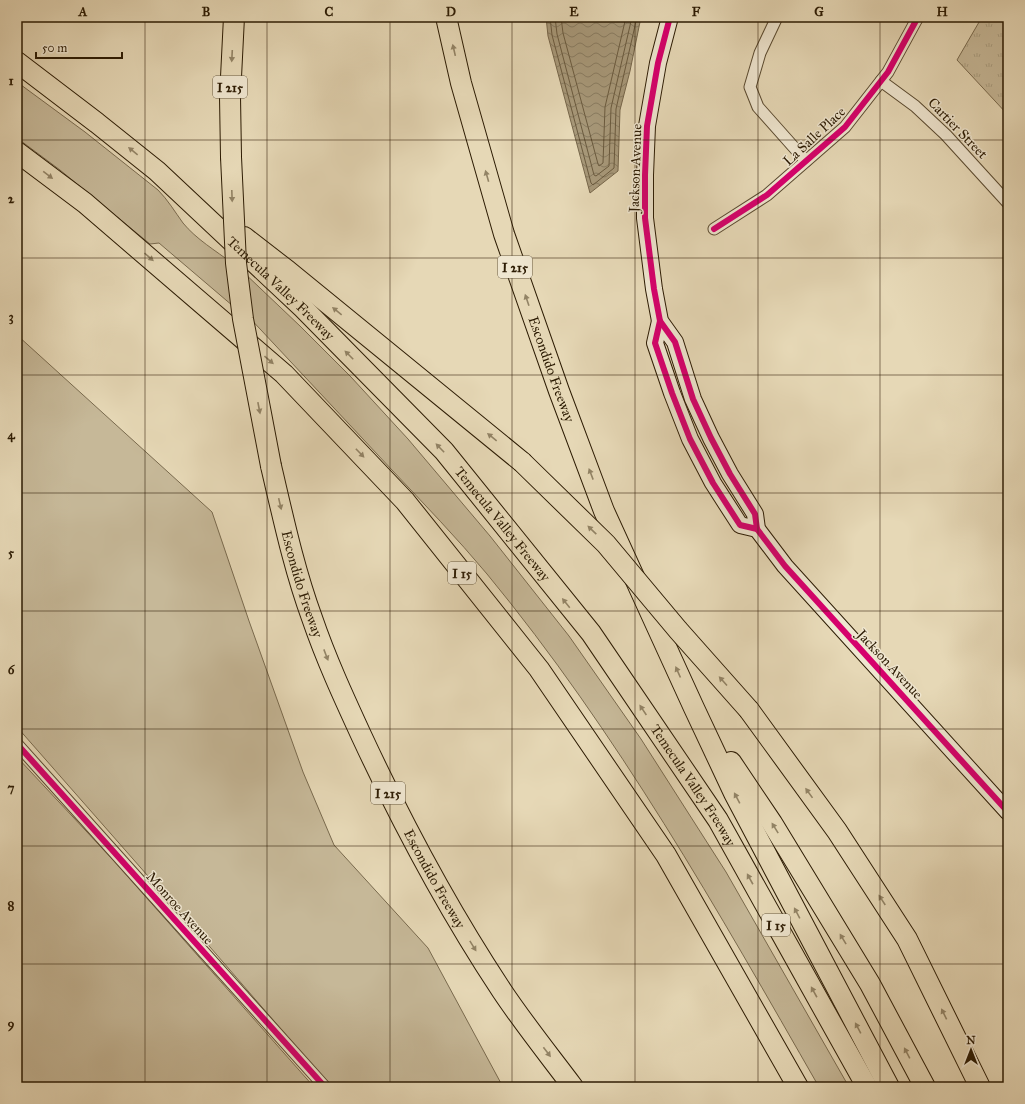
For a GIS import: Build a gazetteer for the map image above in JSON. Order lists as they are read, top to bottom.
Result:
{
  "streets": {
    "highway": [
      "I 215",
      "Temecula Valley Freeway",
      "Escondido Freeway",
      "I 15"
    ],
    "main road": ["Jackson Avenue"],
    "street": ["Cartier Street", "La Salle Place", "Monroe Avenue"]
  },
  "crossings": [
    ["Cartier Street", "La Salle Place"]
  ],
  "scale_bar": "50 m",
  "north": "top",
  "grid": {
    "columns": [
      "A",
      "B",
      "C",
      "D",
      "E",
      "F",
      "G",
      "H"
    ],
    "rows": [
      "1",
      "2",
      "3",
      "4",
      "5",
      "6",
      "7",
      "8",
      "9"
    ]
  }
}
